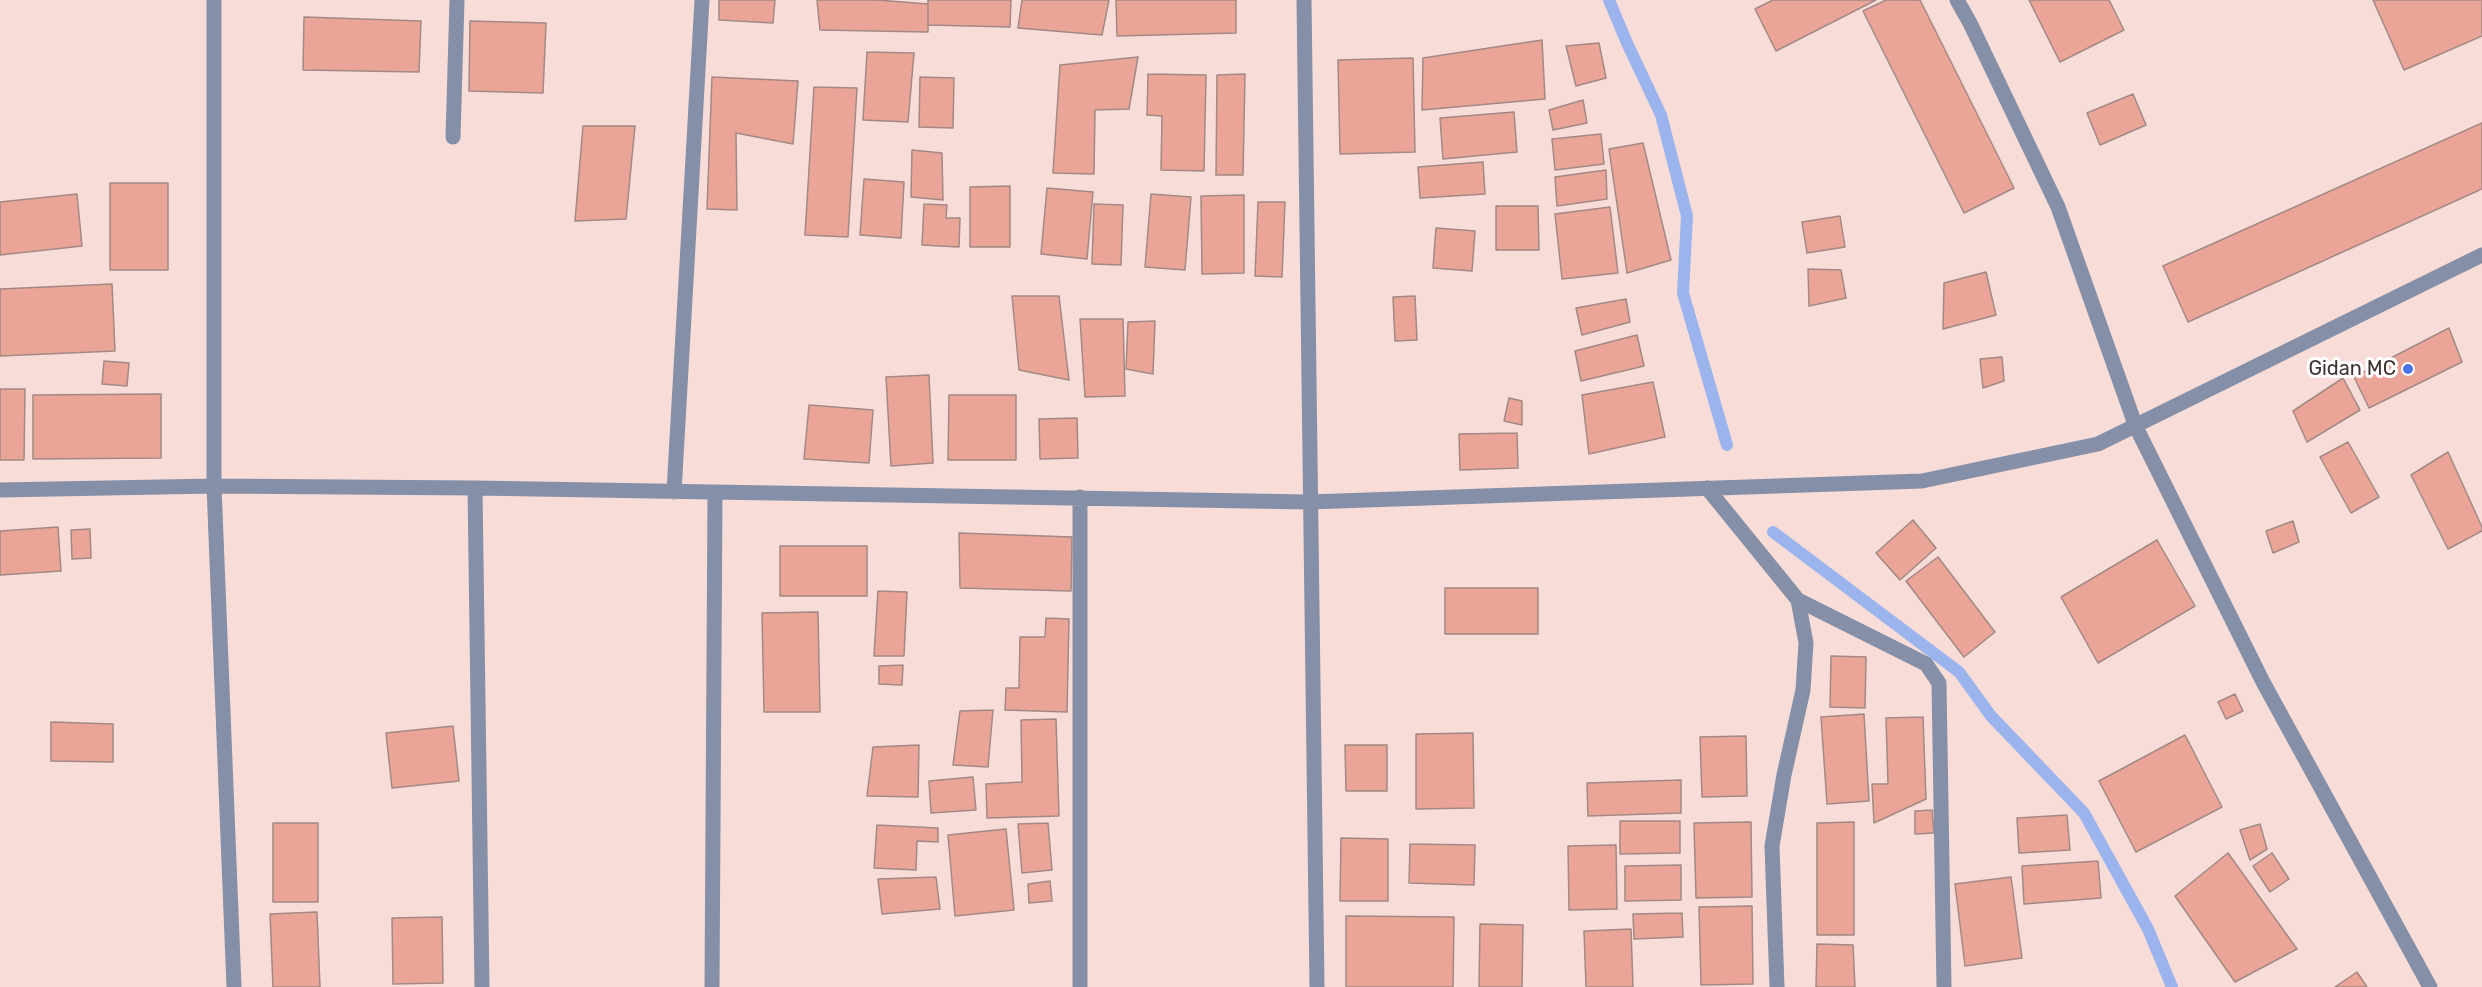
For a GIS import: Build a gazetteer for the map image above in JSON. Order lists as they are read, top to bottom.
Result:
{
  "places": ["Gidan MC"]
}
